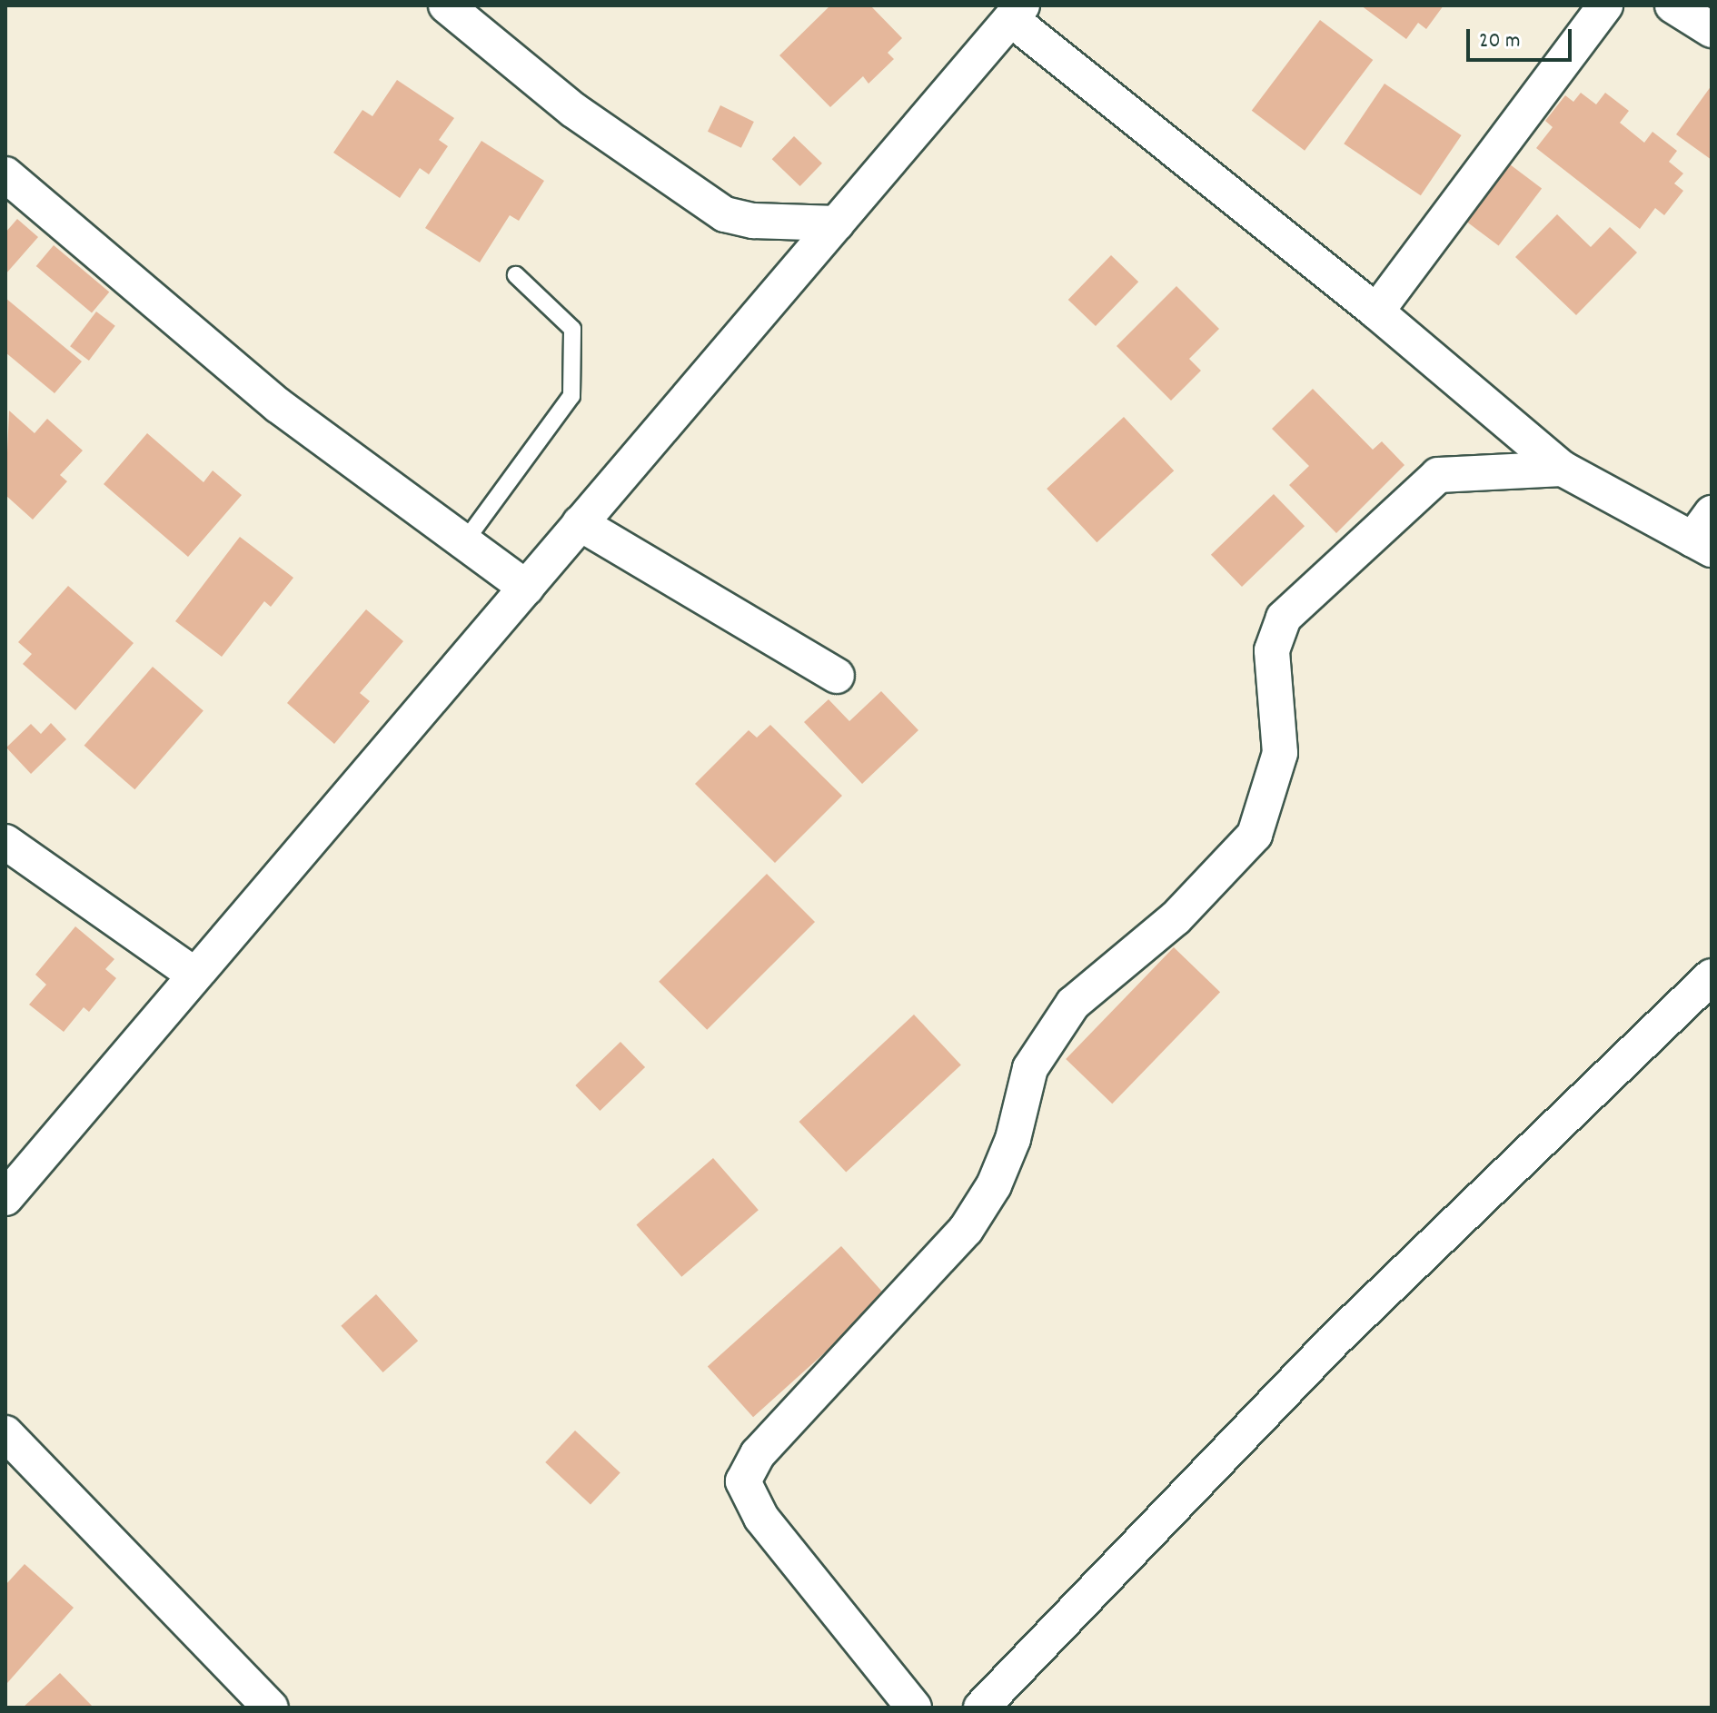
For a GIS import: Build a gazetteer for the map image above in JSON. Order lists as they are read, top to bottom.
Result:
{
  "scale_bar": "20 m"
}
